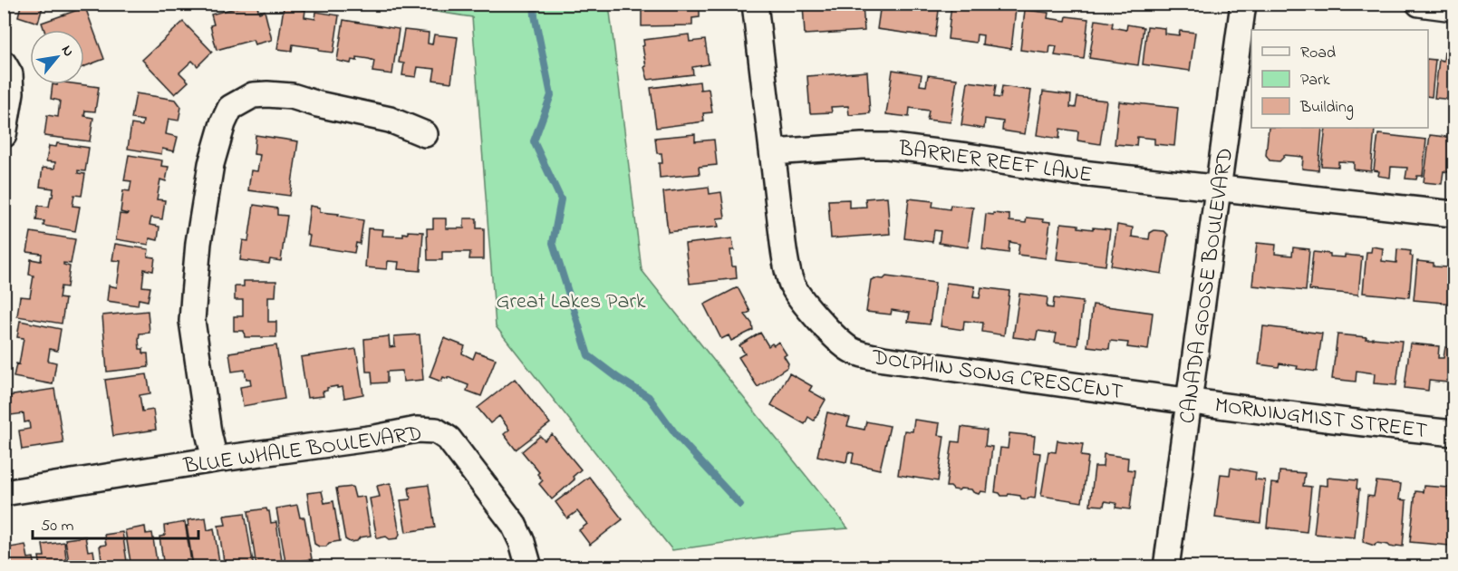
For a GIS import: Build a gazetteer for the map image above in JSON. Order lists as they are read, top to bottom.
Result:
{
  "streets": {
    "street": [
      "BARRIER REEF LANE",
      "CANADA GOOSE BOULEVARD",
      "DOLPHIN SONG CRESCENT",
      "MORNINGMIST STREET",
      "BLUE WHALE BOULEVARD"
    ]
  },
  "crossings": [
    ["BARRIER REEF LANE", "CANADA GOOSE BOULEVARD"],
    ["BARRIER REEF LANE", "DOLPHIN SONG CRESCENT"],
    ["CANADA GOOSE BOULEVARD", "DOLPHIN SONG CRESCENT"],
    ["CANADA GOOSE BOULEVARD", "MORNINGMIST STREET"],
    ["DOLPHIN SONG CRESCENT", "MORNINGMIST STREET"]
  ],
  "parks": ["Great Lakes Park"],
  "legend": ["Road", "Park", "Building"],
  "scale_bar": "50 m",
  "north": "top right"
}
